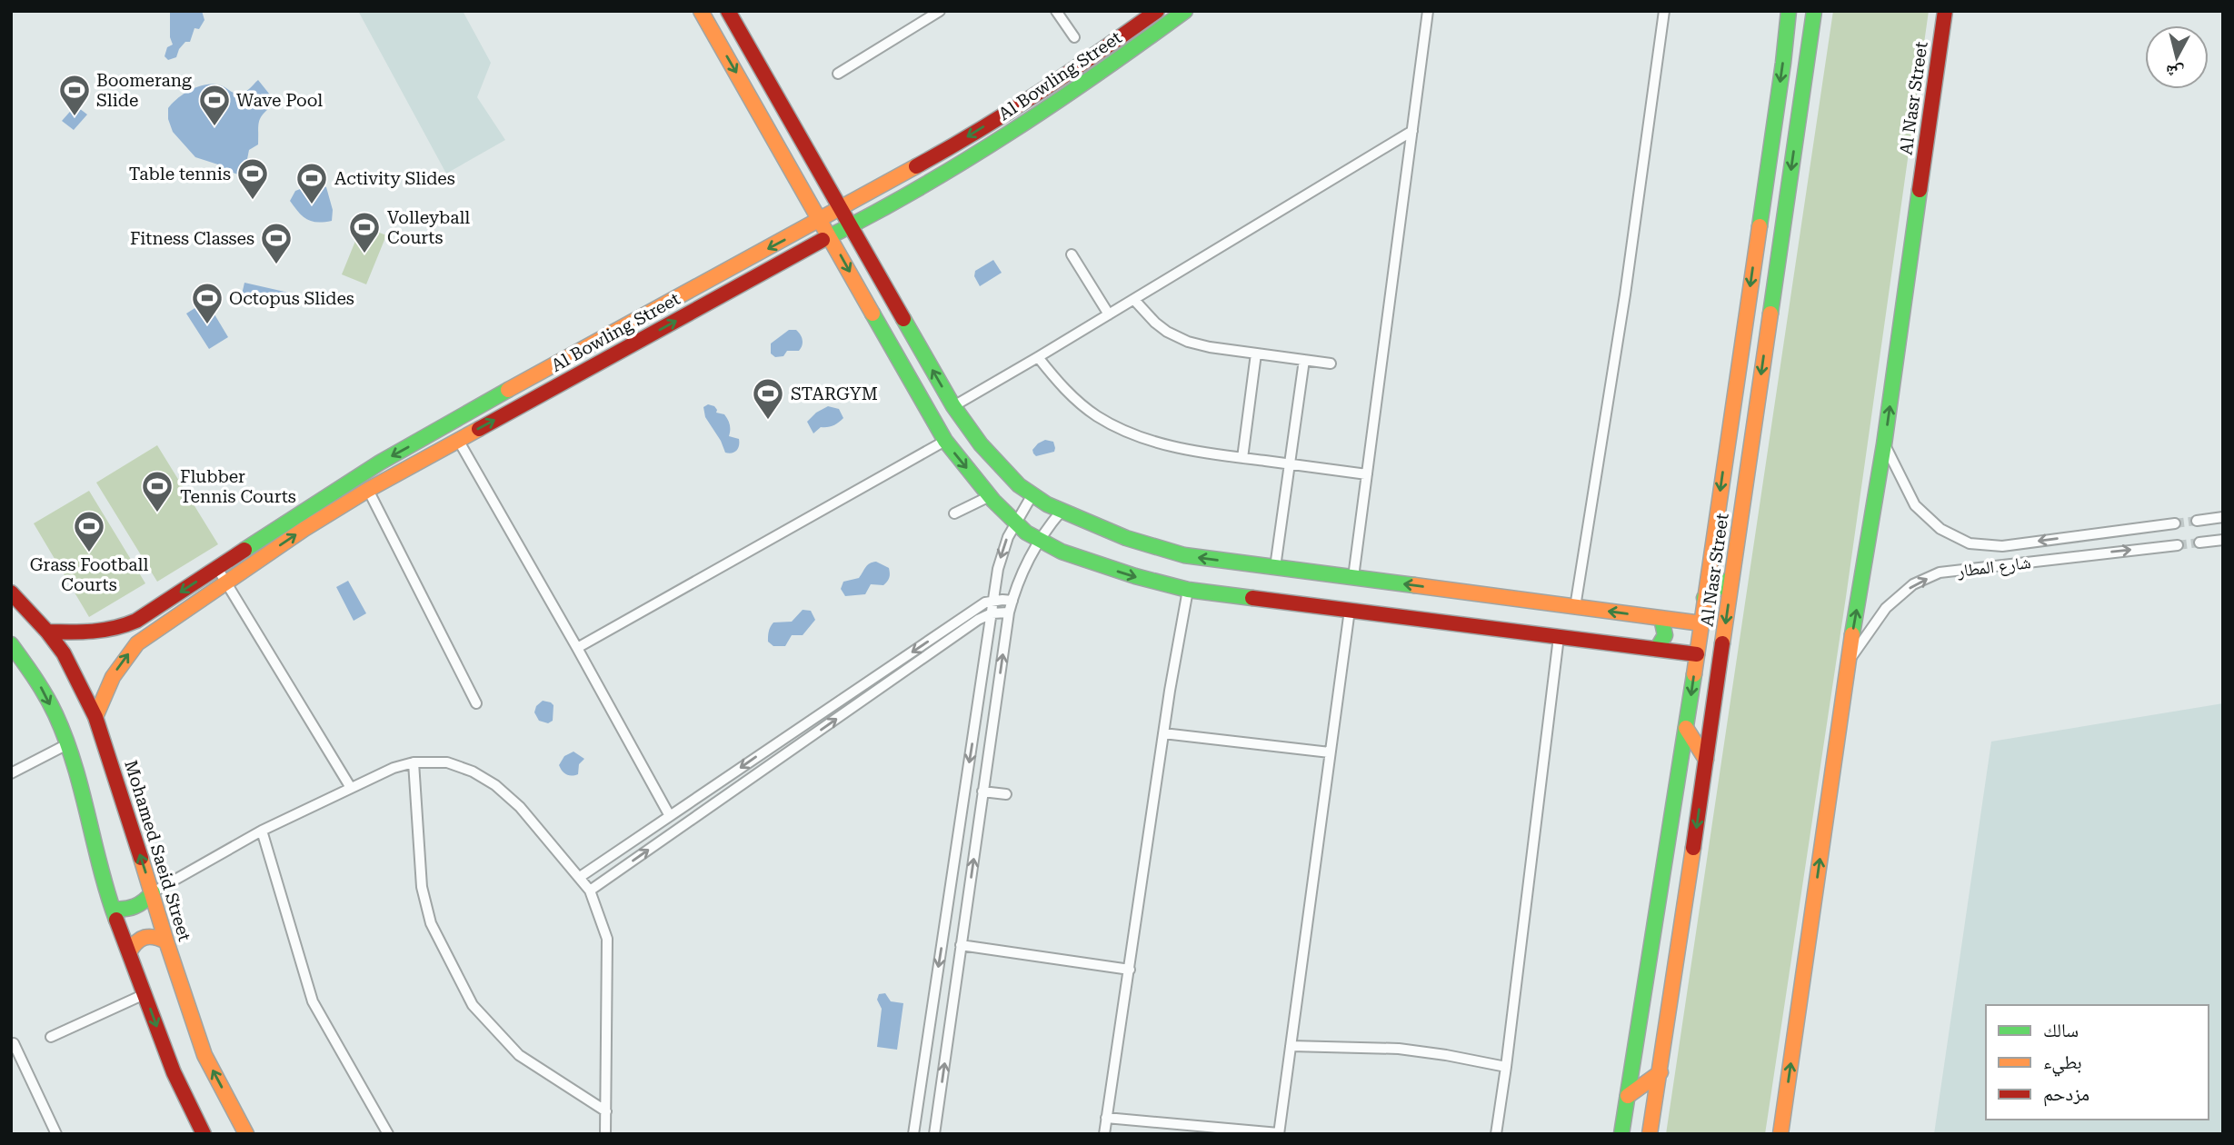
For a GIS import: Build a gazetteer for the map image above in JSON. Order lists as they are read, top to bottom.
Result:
{
  "streets": {
    "street": [
      "Al Bowling Street",
      "Al Nasr Street",
      "شارع المطار",
      "Mohamed Saeid Street"
    ]
  },
  "crossings": [
    ["Al Bowling Street", "Mohamed Saeid Street"],
    ["Al Nasr Street", "شارع المطار"]
  ],
  "one_way": ["شارع المطار"],
  "places": {
    "sports": [
      "Boomerang Slide",
      "Wave Pool",
      "Table tennis",
      "Activity Slides",
      "Volleyball Courts",
      "Fitness Classes",
      "Octopus Slides",
      "STARGYM",
      "Flubber Tennis Courts",
      "Grass Football Courts"
    ]
  },
  "legend": ["سالك", "بطيء", "مزدحم"],
  "north": "bottom"
}
